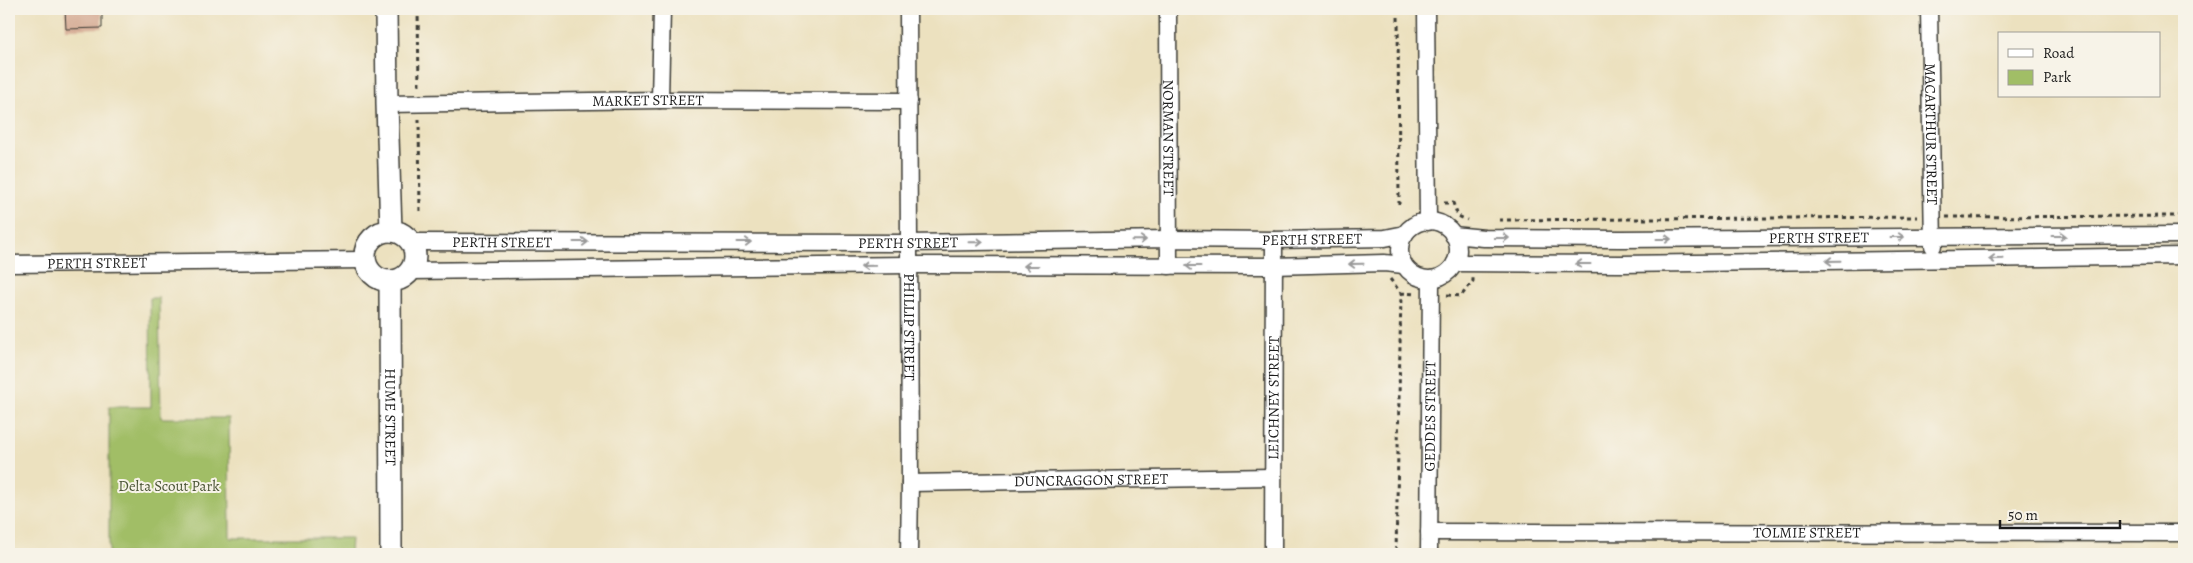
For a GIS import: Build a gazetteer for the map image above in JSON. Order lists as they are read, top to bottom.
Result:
{
  "streets": {
    "street": [
      "MARKET STREET",
      "MACARTHUR STREET",
      "NORMAN STREET",
      "PERTH STREET",
      "PHILLIP STREET",
      "LEICHNEY STREET",
      "HUME STREET",
      "GEDDES STREET",
      "DUNCRAGGON STREET",
      "TOLMIE STREET"
    ]
  },
  "crossings": [
    ["MARKET STREET", "PHILLIP STREET"],
    ["MACARTHUR STREET", "PERTH STREET"],
    ["NORMAN STREET", "PERTH STREET"],
    ["PERTH STREET", "PHILLIP STREET"],
    ["PERTH STREET", "LEICHNEY STREET"],
    ["PERTH STREET", "HUME STREET"],
    ["PERTH STREET", "GEDDES STREET"],
    ["PHILLIP STREET", "DUNCRAGGON STREET"],
    ["LEICHNEY STREET", "DUNCRAGGON STREET"],
    ["GEDDES STREET", "TOLMIE STREET"]
  ],
  "parks": ["Delta Scout Park"],
  "legend": ["Road", "Park"],
  "scale_bar": "50 m"
}
